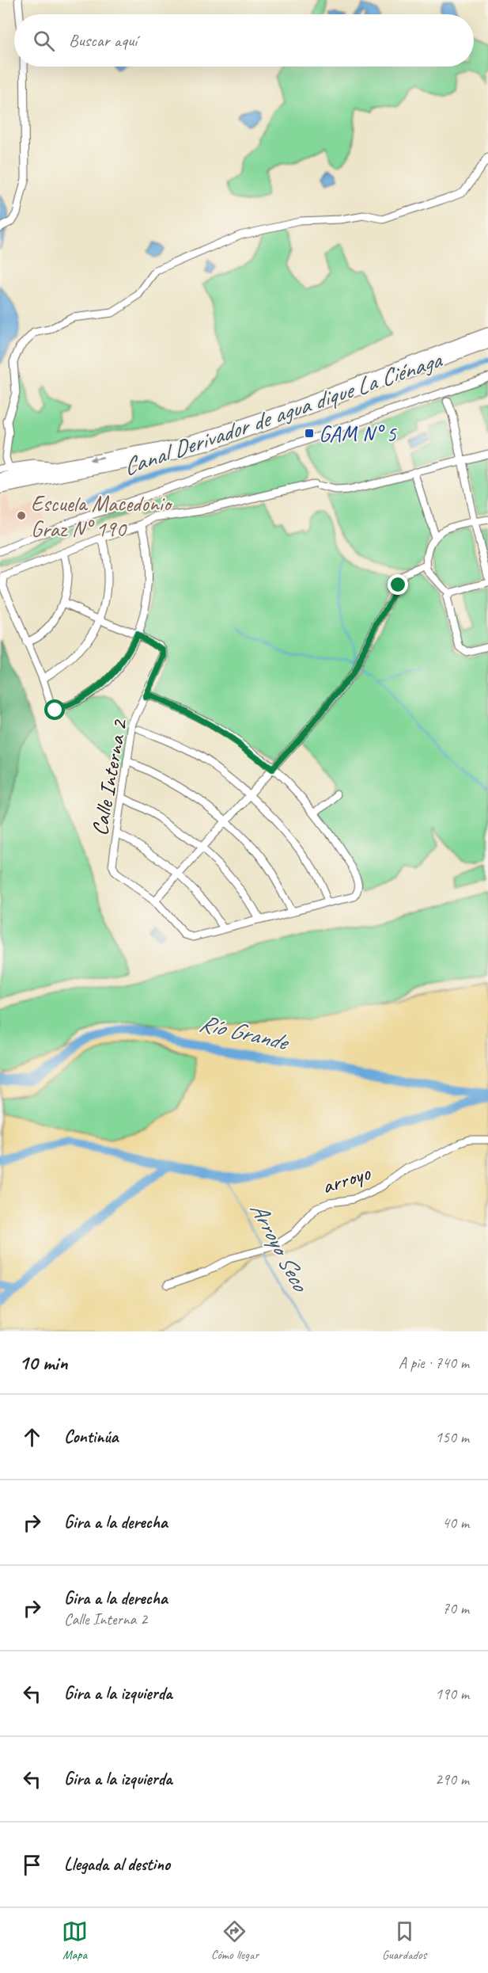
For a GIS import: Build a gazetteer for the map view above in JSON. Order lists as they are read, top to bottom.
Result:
{
  "streets": {
    "street": ["Calle Interna 2", "arroyo"]
  },
  "water": ["Canal Derivador de agua dique La Ciénaga", "Río Grande", "Arroyo Seco"],
  "places": {
    "transit": ["GAM N° 5"],
    "other": ["Escuela Macedonio Graz N° 190"]
  },
  "page": {
    "search": "Buscar aquí",
    "heading": ["10 min", "A pie · 740 m"],
    "list": [
      ["Continúa", "150 m"],
      ["Gira a la derecha", "40 m"],
      ["Gira a la derecha", "Calle Interna 2", "70 m"],
      ["Gira a la izquierda", "190 m"],
      ["Gira a la izquierda", "290 m"],
      "Llegada al destino"
    ],
    "nav": ["Mapa", "Cómo llegar", "Guardados"]
  }
}
